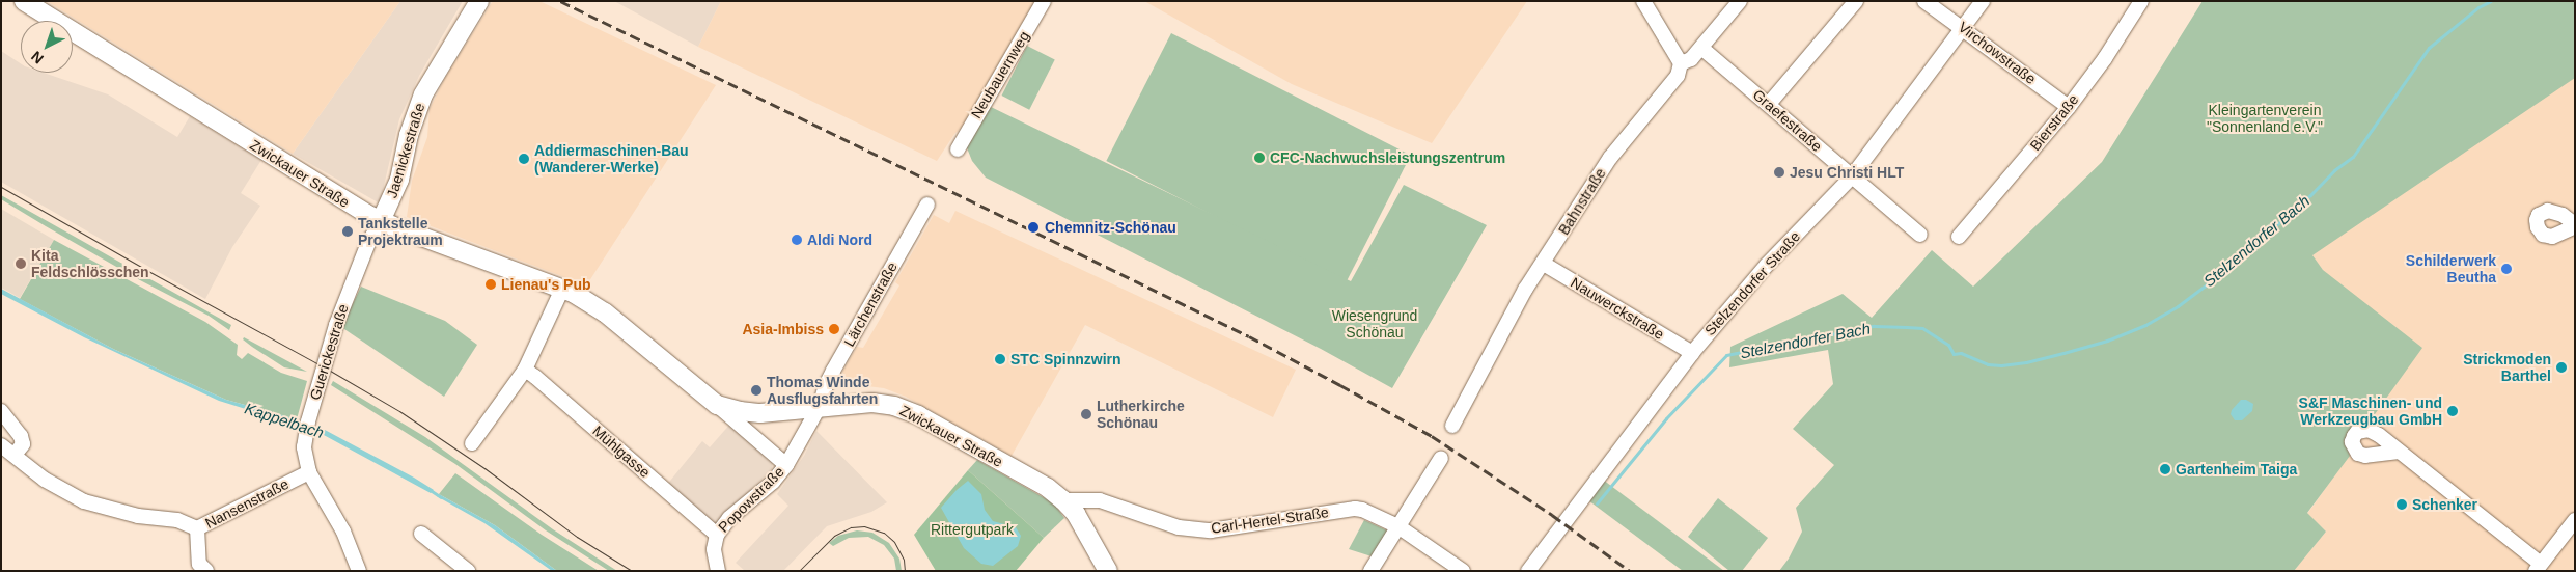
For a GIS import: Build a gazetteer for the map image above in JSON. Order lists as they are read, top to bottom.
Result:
{
  "streets": {
    "main road": ["Jaenickestraße", "Zwickauer Straße"],
    "street": [
      "Virchowstraße",
      "Neubauernweg",
      "Graefestraße",
      "Bierstraße",
      "Bahnstraße",
      "Stelzendorfer Straße",
      "Lärchenstraße",
      "Nauwerckstraße",
      "Guerickestraße",
      "Mühlgasse",
      "Popowstraße",
      "Nansenstraße",
      "Carl-Hertel-Straße"
    ]
  },
  "crossings": [
    ["Virchowstraße", "Bierstraße"],
    ["Virchowstraße", "Stelzendorfer Straße"],
    ["Graefestraße", "Bahnstraße"],
    ["Graefestraße", "Stelzendorfer Straße"],
    ["Jaenickestraße", "Zwickauer Straße"],
    ["Jaenickestraße", "Guerickestraße"],
    ["Zwickauer Straße", "Lärchenstraße"],
    ["Zwickauer Straße", "Guerickestraße"],
    ["Zwickauer Straße", "Popowstraße"],
    ["Zwickauer Straße", "Carl-Hertel-Straße"],
    ["Bahnstraße", "Nauwerckstraße"],
    ["Stelzendorfer Straße", "Nauwerckstraße"],
    ["Lärchenstraße", "Popowstraße"],
    ["Guerickestraße", "Nansenstraße"],
    ["Mühlgasse", "Popowstraße"]
  ],
  "water": ["Stelzendorfer Bach", "Kappelbach"],
  "parks": ["Kleingartenverein \"Sonnenland e.V.\"", "Wiesengrund Schönau", "Rittergutpark"],
  "places": [
    "CFC-Nachwuchsleistungszentrum",
    "Addiermaschinen-Bau (Wanderer-Werke)",
    "Jesu Christi HLT",
    "Chemnitz-Schönau",
    "Tankstelle Projektraum",
    "Aldi Nord",
    "Kita Feldschlösschen",
    "Schilderwerk Beutha",
    "Lienau's Pub",
    "Asia-Imbiss",
    "STC Spinnzwirn",
    "Strickmoden Barthel",
    "Thomas Winde Ausflugsfahrten",
    "S&F Maschinen- und Werkzeugbau GmbH",
    "Lutherkirche Schönau",
    "Gartenheim Taiga",
    "Schenker"
  ],
  "north": "bottom left"
}
